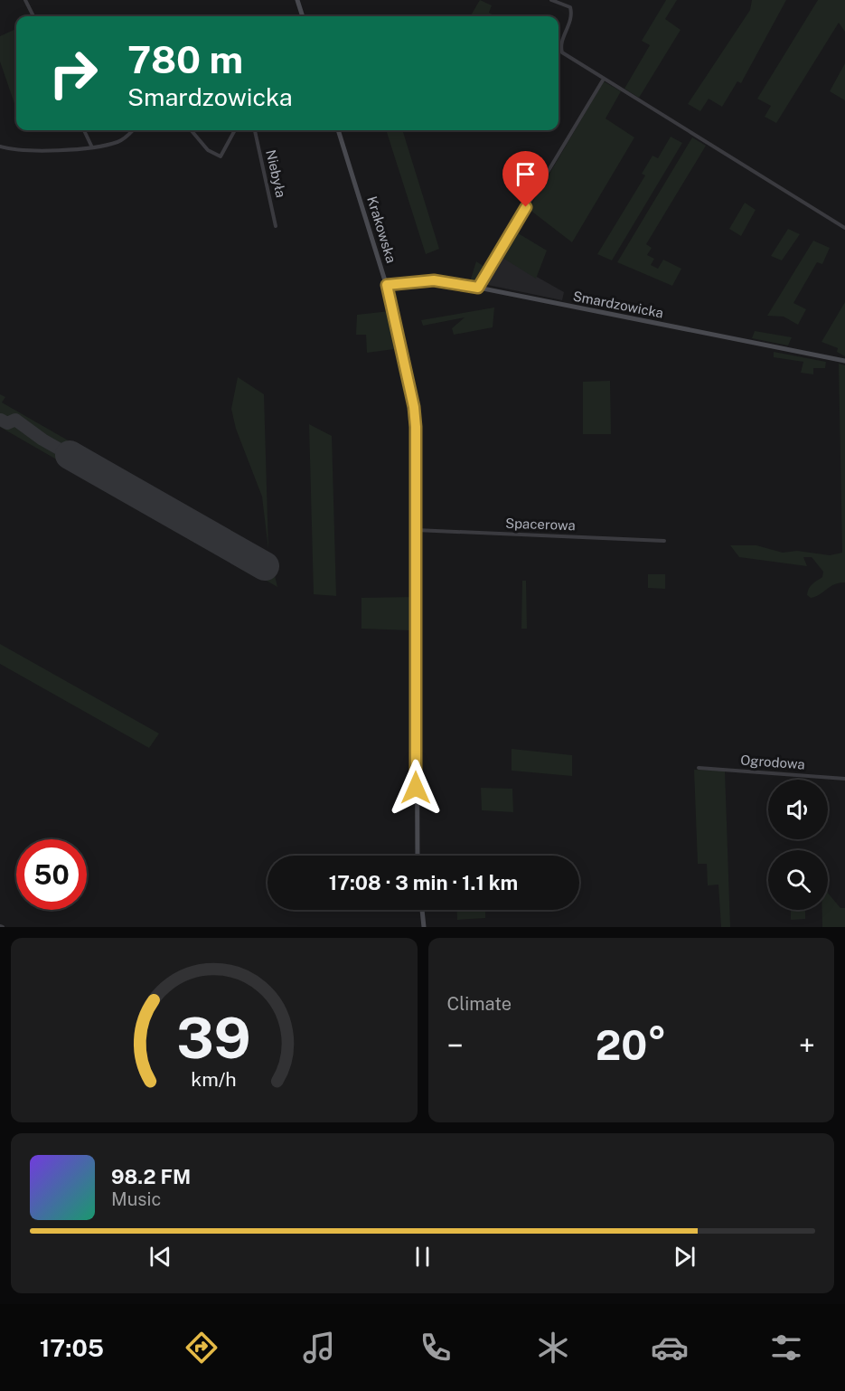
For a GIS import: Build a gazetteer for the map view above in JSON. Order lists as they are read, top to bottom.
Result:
{
  "streets": {
    "main road": ["Krakowska", "Smardzowicka"],
    "street": ["Niebyła", "Spacerowa", "Ogrodowa"]
  },
  "crossings": [
    ["Krakowska", "Smardzowicka"],
    ["Krakowska", "Spacerowa"]
  ],
  "page": {
    "turn": ["780 m", "Smardzowicka"],
    "limit": "50",
    "trip": "17:08 · 3 min · 1.1 km",
    "tile": "Climate",
    "heat": ["−", "20°", "+"],
    "song": ["98.2 FM", "Music"],
    "tabs": "17:05",
    "gauge": ["39", "km/h"]
  }
}
